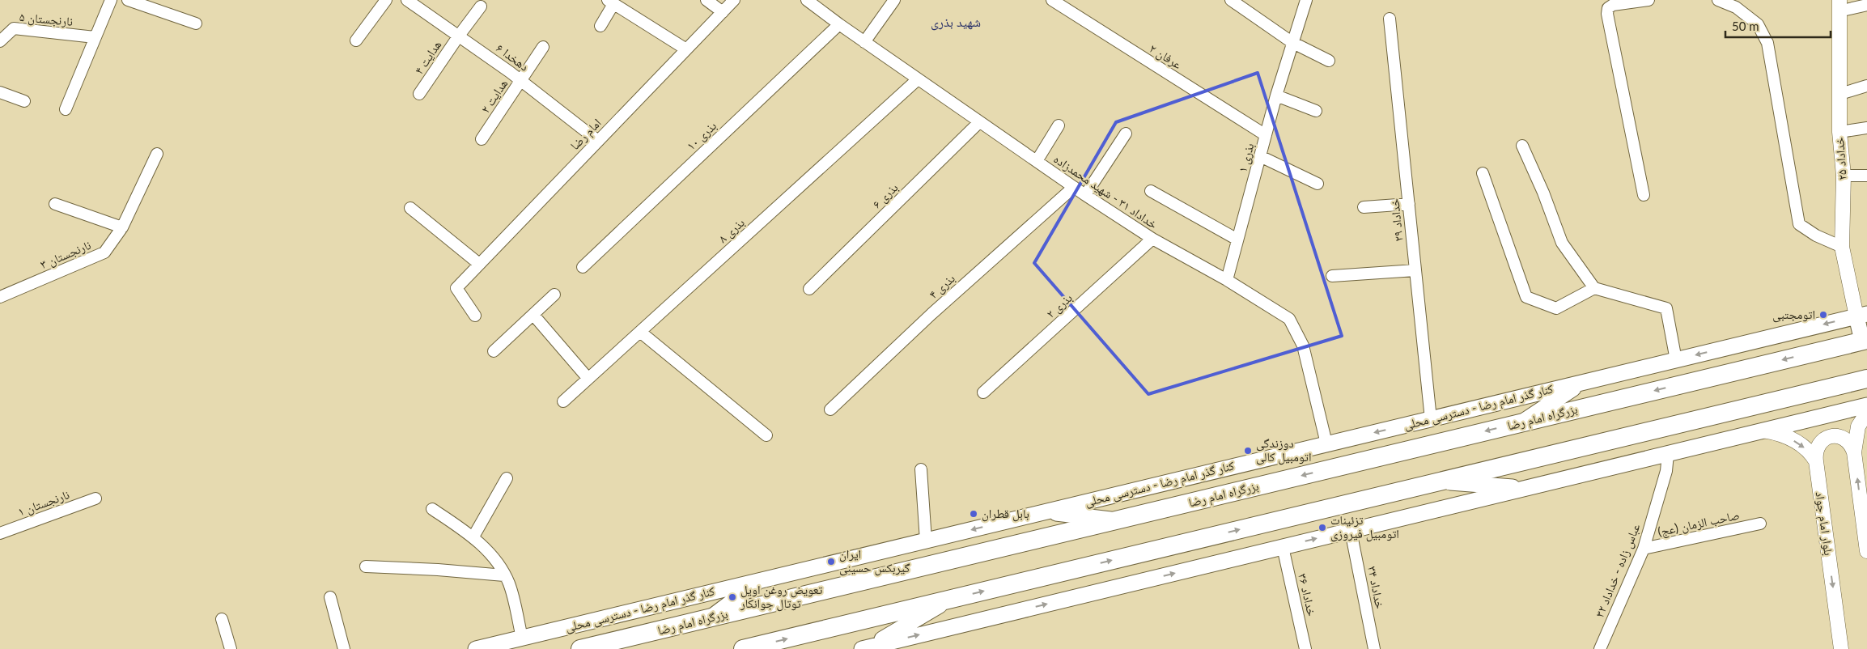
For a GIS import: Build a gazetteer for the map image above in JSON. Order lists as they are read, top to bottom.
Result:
{
  "streets": {
    "highway": ["بزرگراه امام رضا"],
    "main road": ["کنار گذر امام رضا - دسترسی محلی"],
    "street": [
      "نارنجستان ۵",
      "عرفان ۲",
      "هدایت ۴",
      "دهخدا ۶",
      "هدایت ۲",
      "امام رضا",
      "بذری ۱۰",
      "بذری ۱",
      "خداداد ۲۵",
      "خداداد ۳۱ - شهید محمدزاده",
      "بذری ۶",
      "خداداد ۲۹",
      "بذری ۸",
      "نارنجستان ۳",
      "بذری ۴",
      "بذری ۲",
      "نارنجستان ۱",
      "صاحب الزمان (عج)",
      "بلوار امام جواد",
      "عباس زاده - خداداد ۳۲",
      "خداداد ۳۴",
      "خداداد ۳۶"
    ]
  },
  "crossings": [
    ["عرفان ۲", "بذری ۱"],
    ["هدایت ۴", "دهخدا ۶"],
    ["دهخدا ۶", "هدایت ۲"],
    ["دهخدا ۶", "امام رضا"],
    ["بذری ۱۰", "خداداد ۳۱ - شهید محمدزاده"],
    ["بذری ۱", "خداداد ۳۱ - شهید محمدزاده"],
    ["خداداد ۲۵", "کنار گذر امام رضا - دسترسی محلی"],
    ["خداداد ۳۱ - شهید محمدزاده", "بذری ۶"],
    ["خداداد ۳۱ - شهید محمدزاده", "بذری ۸"],
    ["خداداد ۳۱ - شهید محمدزاده", "بذری ۴"],
    ["خداداد ۳۱ - شهید محمدزاده", "بذری ۲"],
    ["خداداد ۳۱ - شهید محمدزاده", "کنار گذر امام رضا - دسترسی محلی"],
    ["خداداد ۲۹", "کنار گذر امام رضا - دسترسی محلی"],
    ["صاحب الزمان (عج)", "عباس زاده - خداداد ۳۲"]
  ],
  "districts": ["شهید بذری"],
  "places": [
    "اتومجتبی",
    "دوزندگی اتومبیل کالی",
    "بابل قطران",
    "تزئینات اتومبیل فیروزی",
    "ایران گیربکس حسینی",
    "تعویض روغن اویل توتال جوانکار"
  ],
  "scale_bar": "50 m"
}
